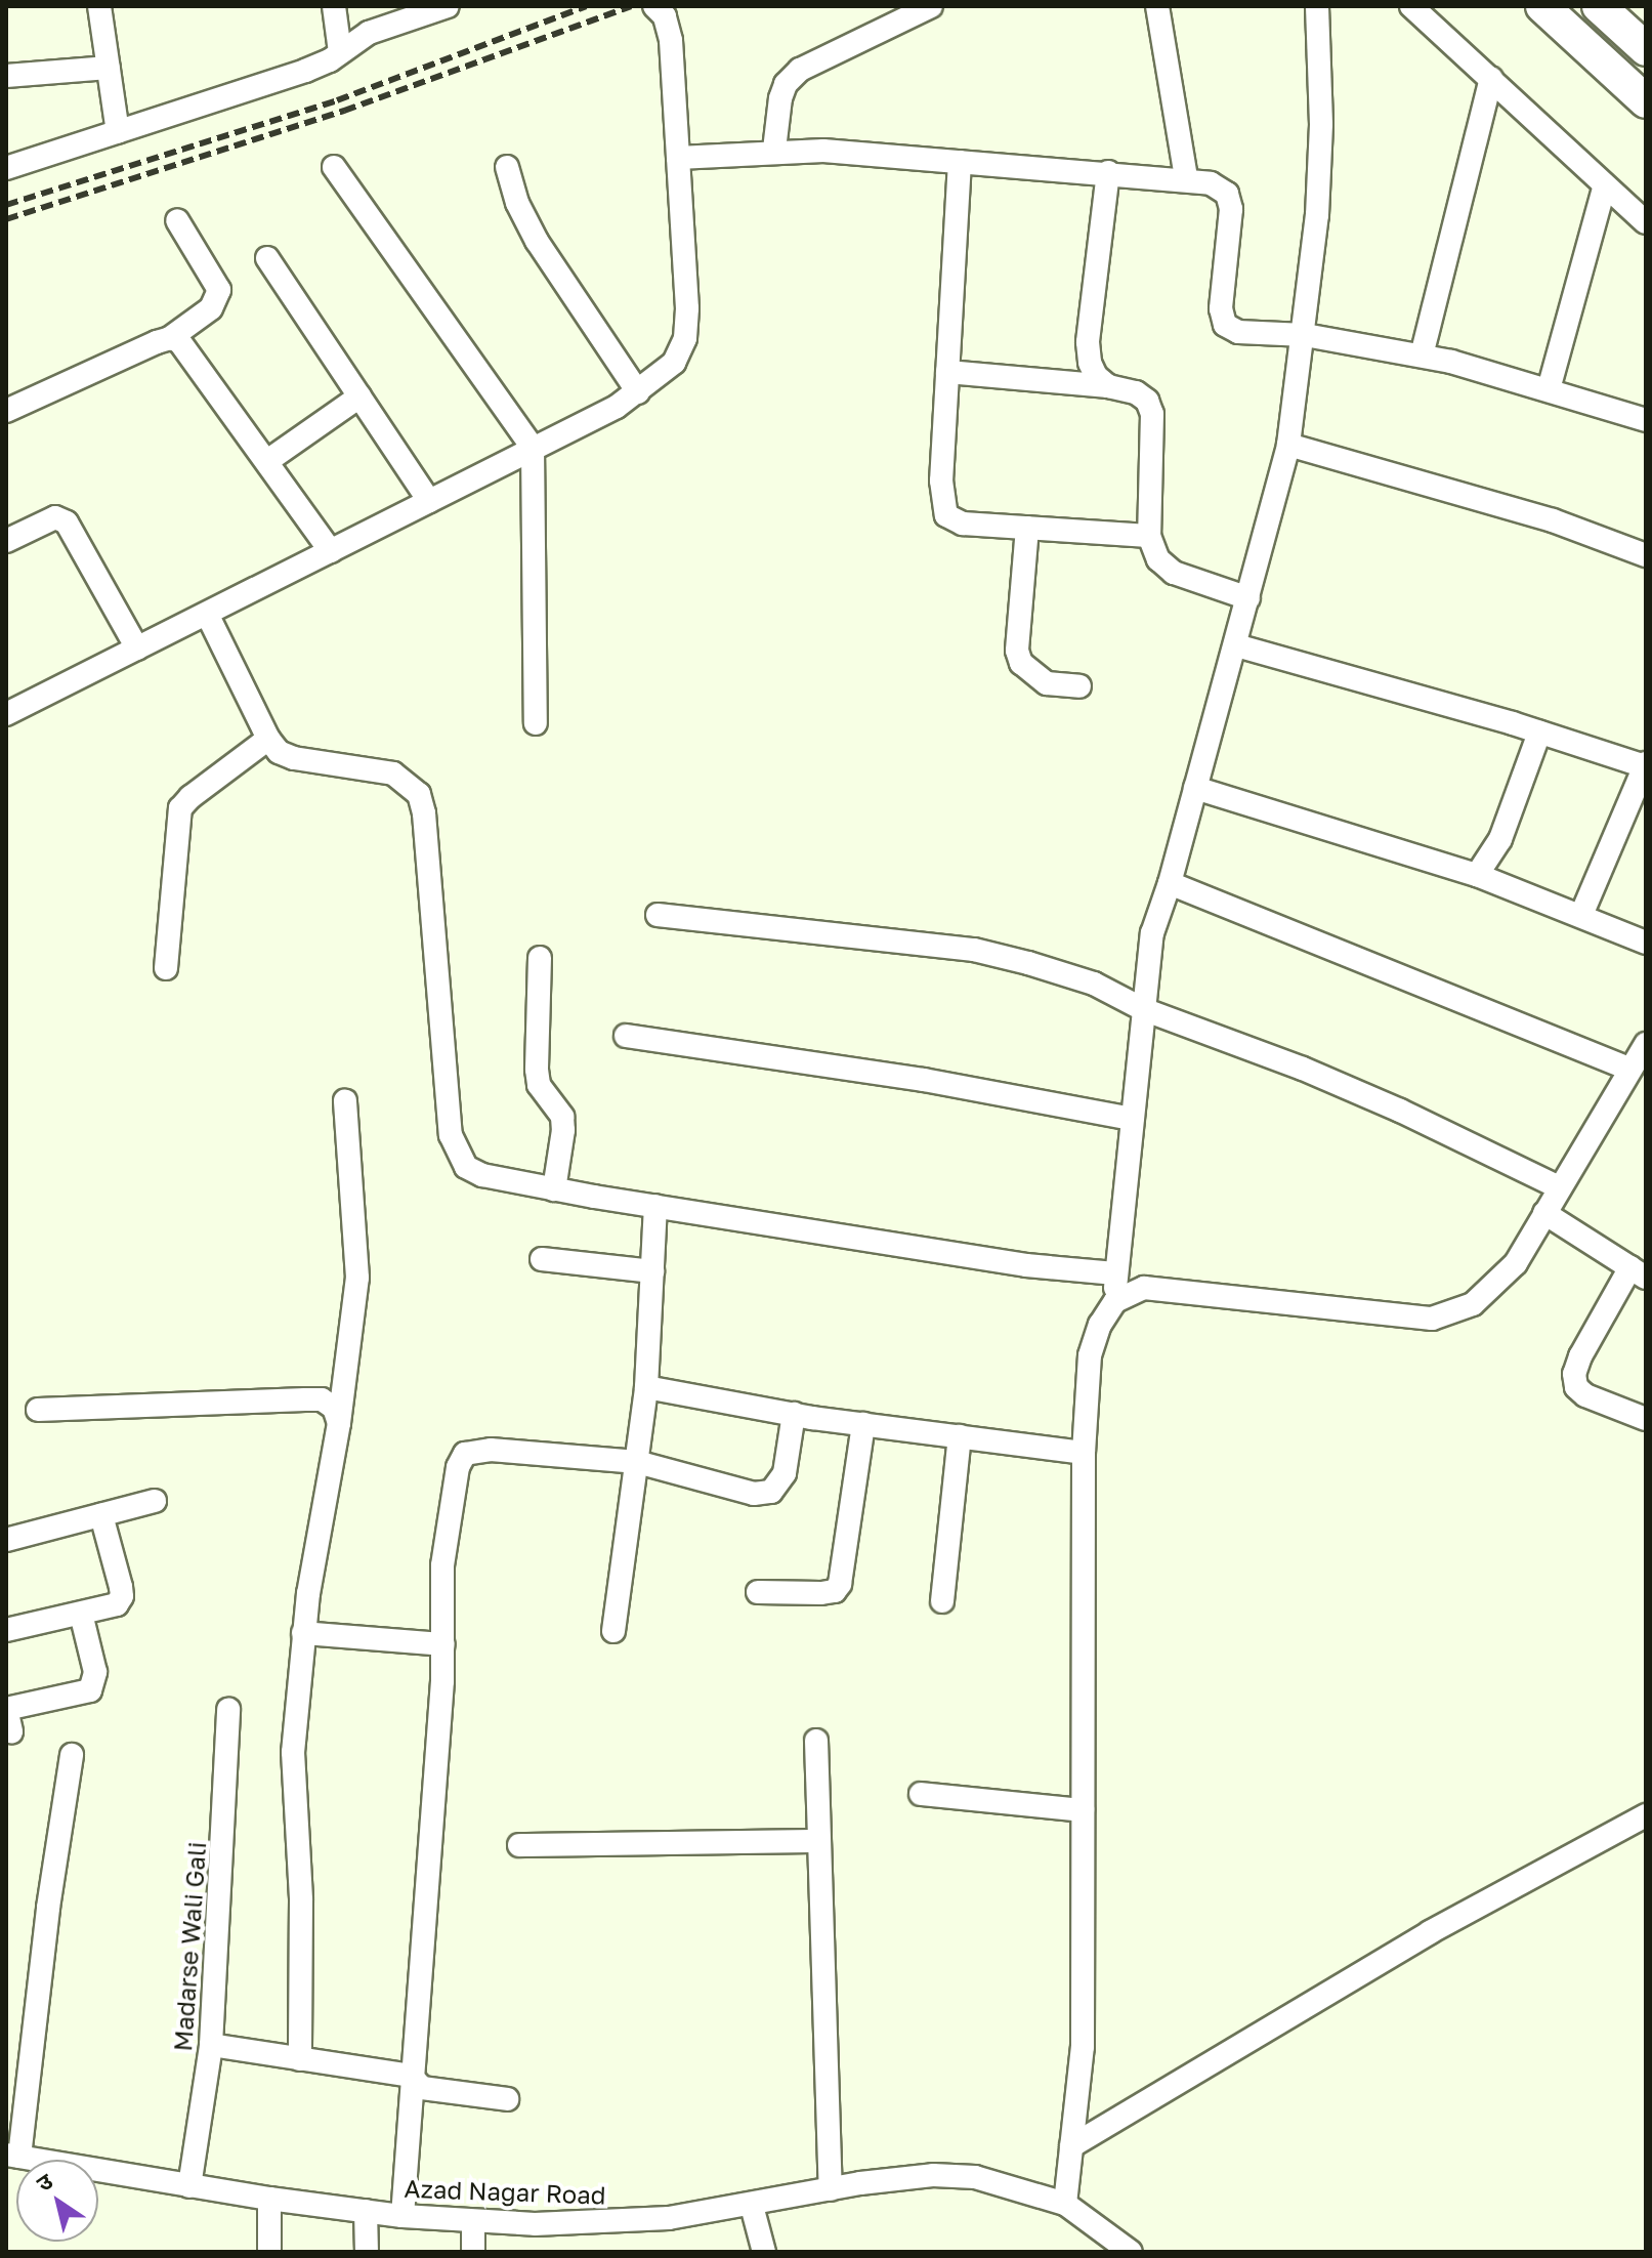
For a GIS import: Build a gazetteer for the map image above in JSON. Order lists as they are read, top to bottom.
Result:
{
  "streets": {
    "street": ["Madarse Wali Gali", "Azad Nagar Road"]
  },
  "crossings": [
    ["Madarse Wali Gali", "Azad Nagar Road"]
  ],
  "north": "top left"
}
